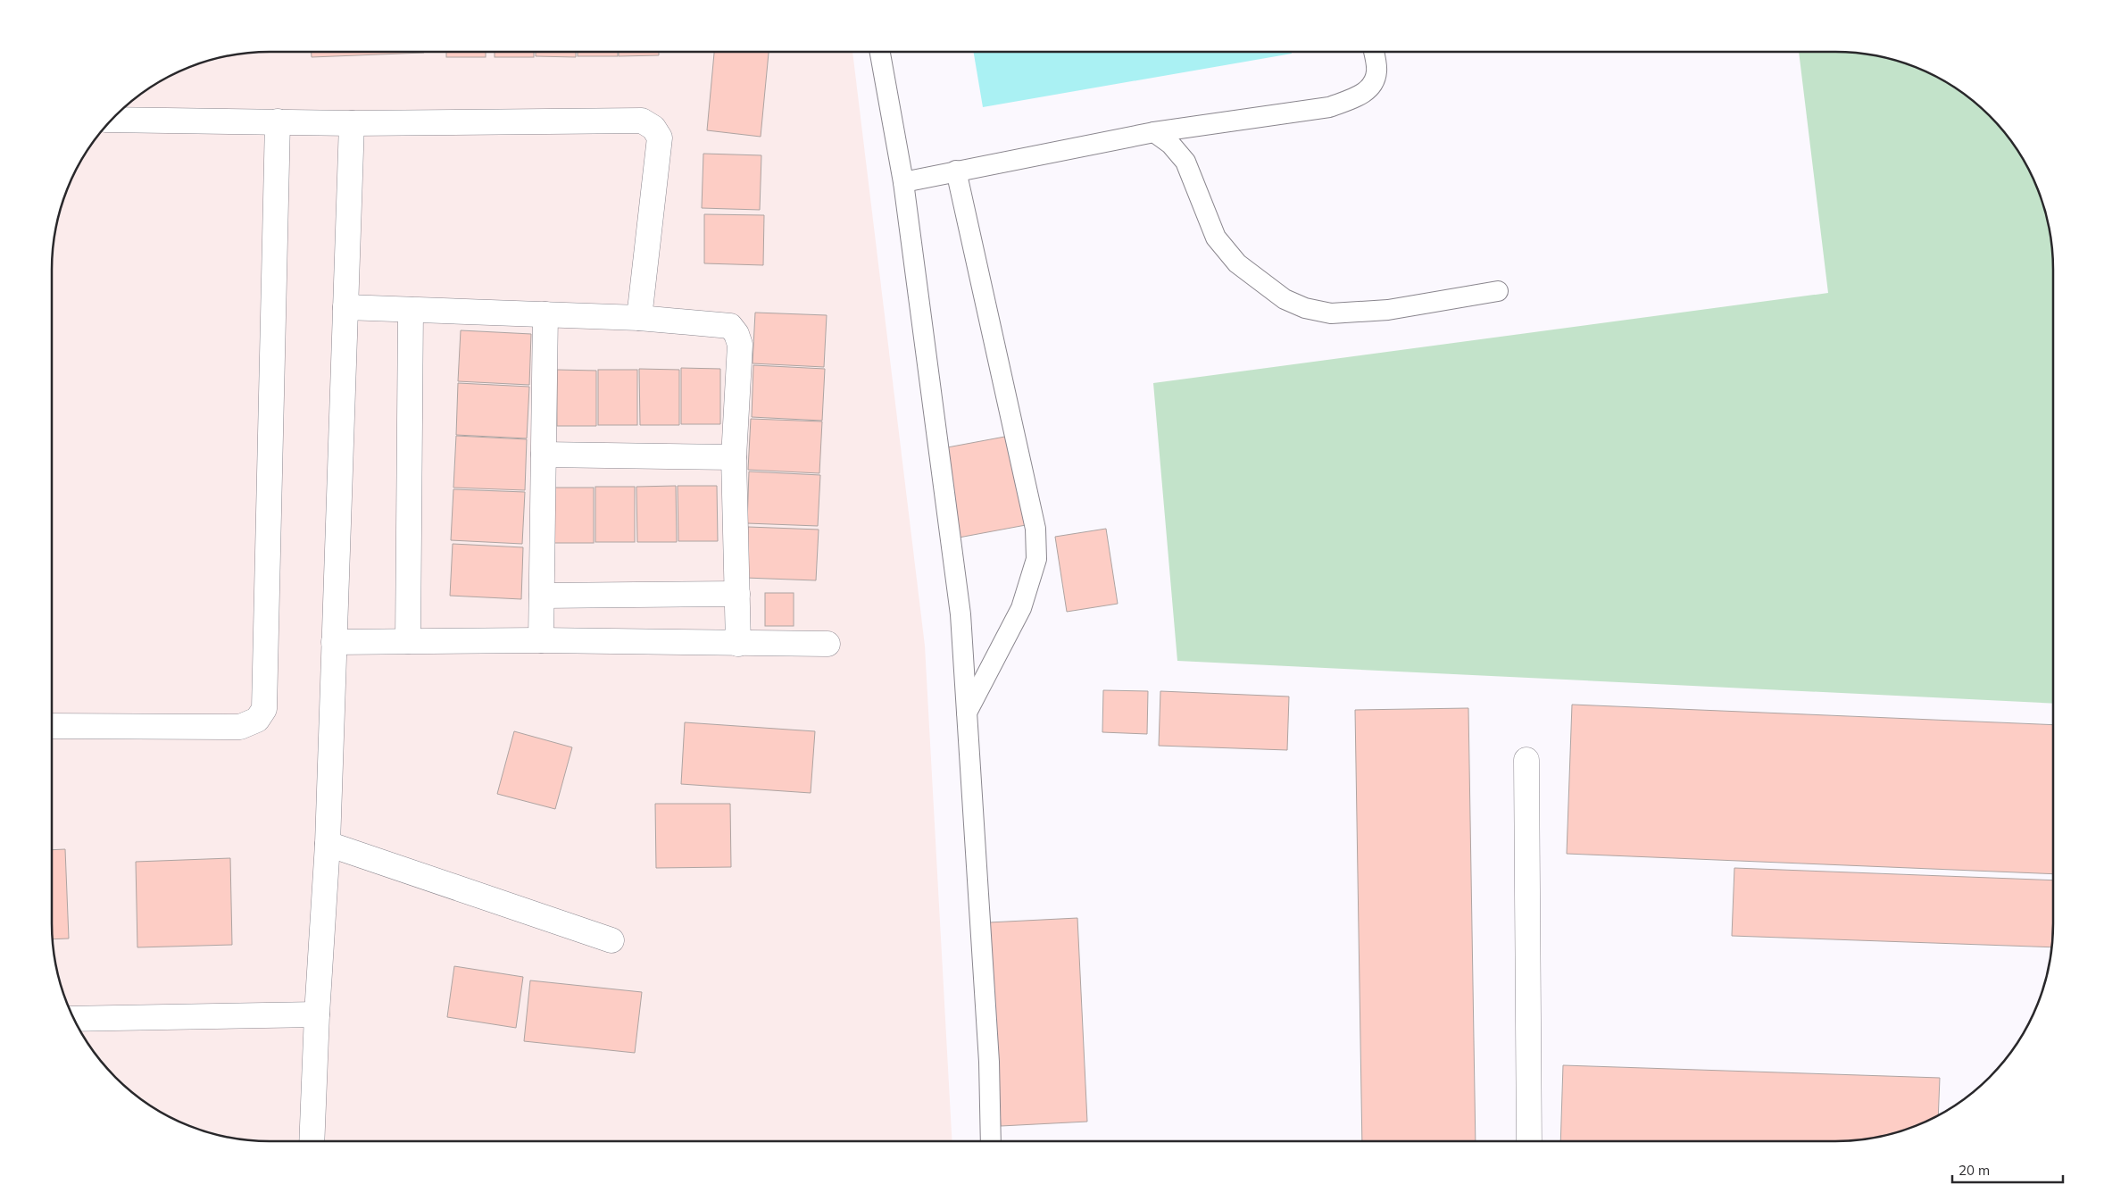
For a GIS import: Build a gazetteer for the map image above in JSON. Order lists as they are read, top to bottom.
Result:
{
  "scale_bar": "20 m"
}
